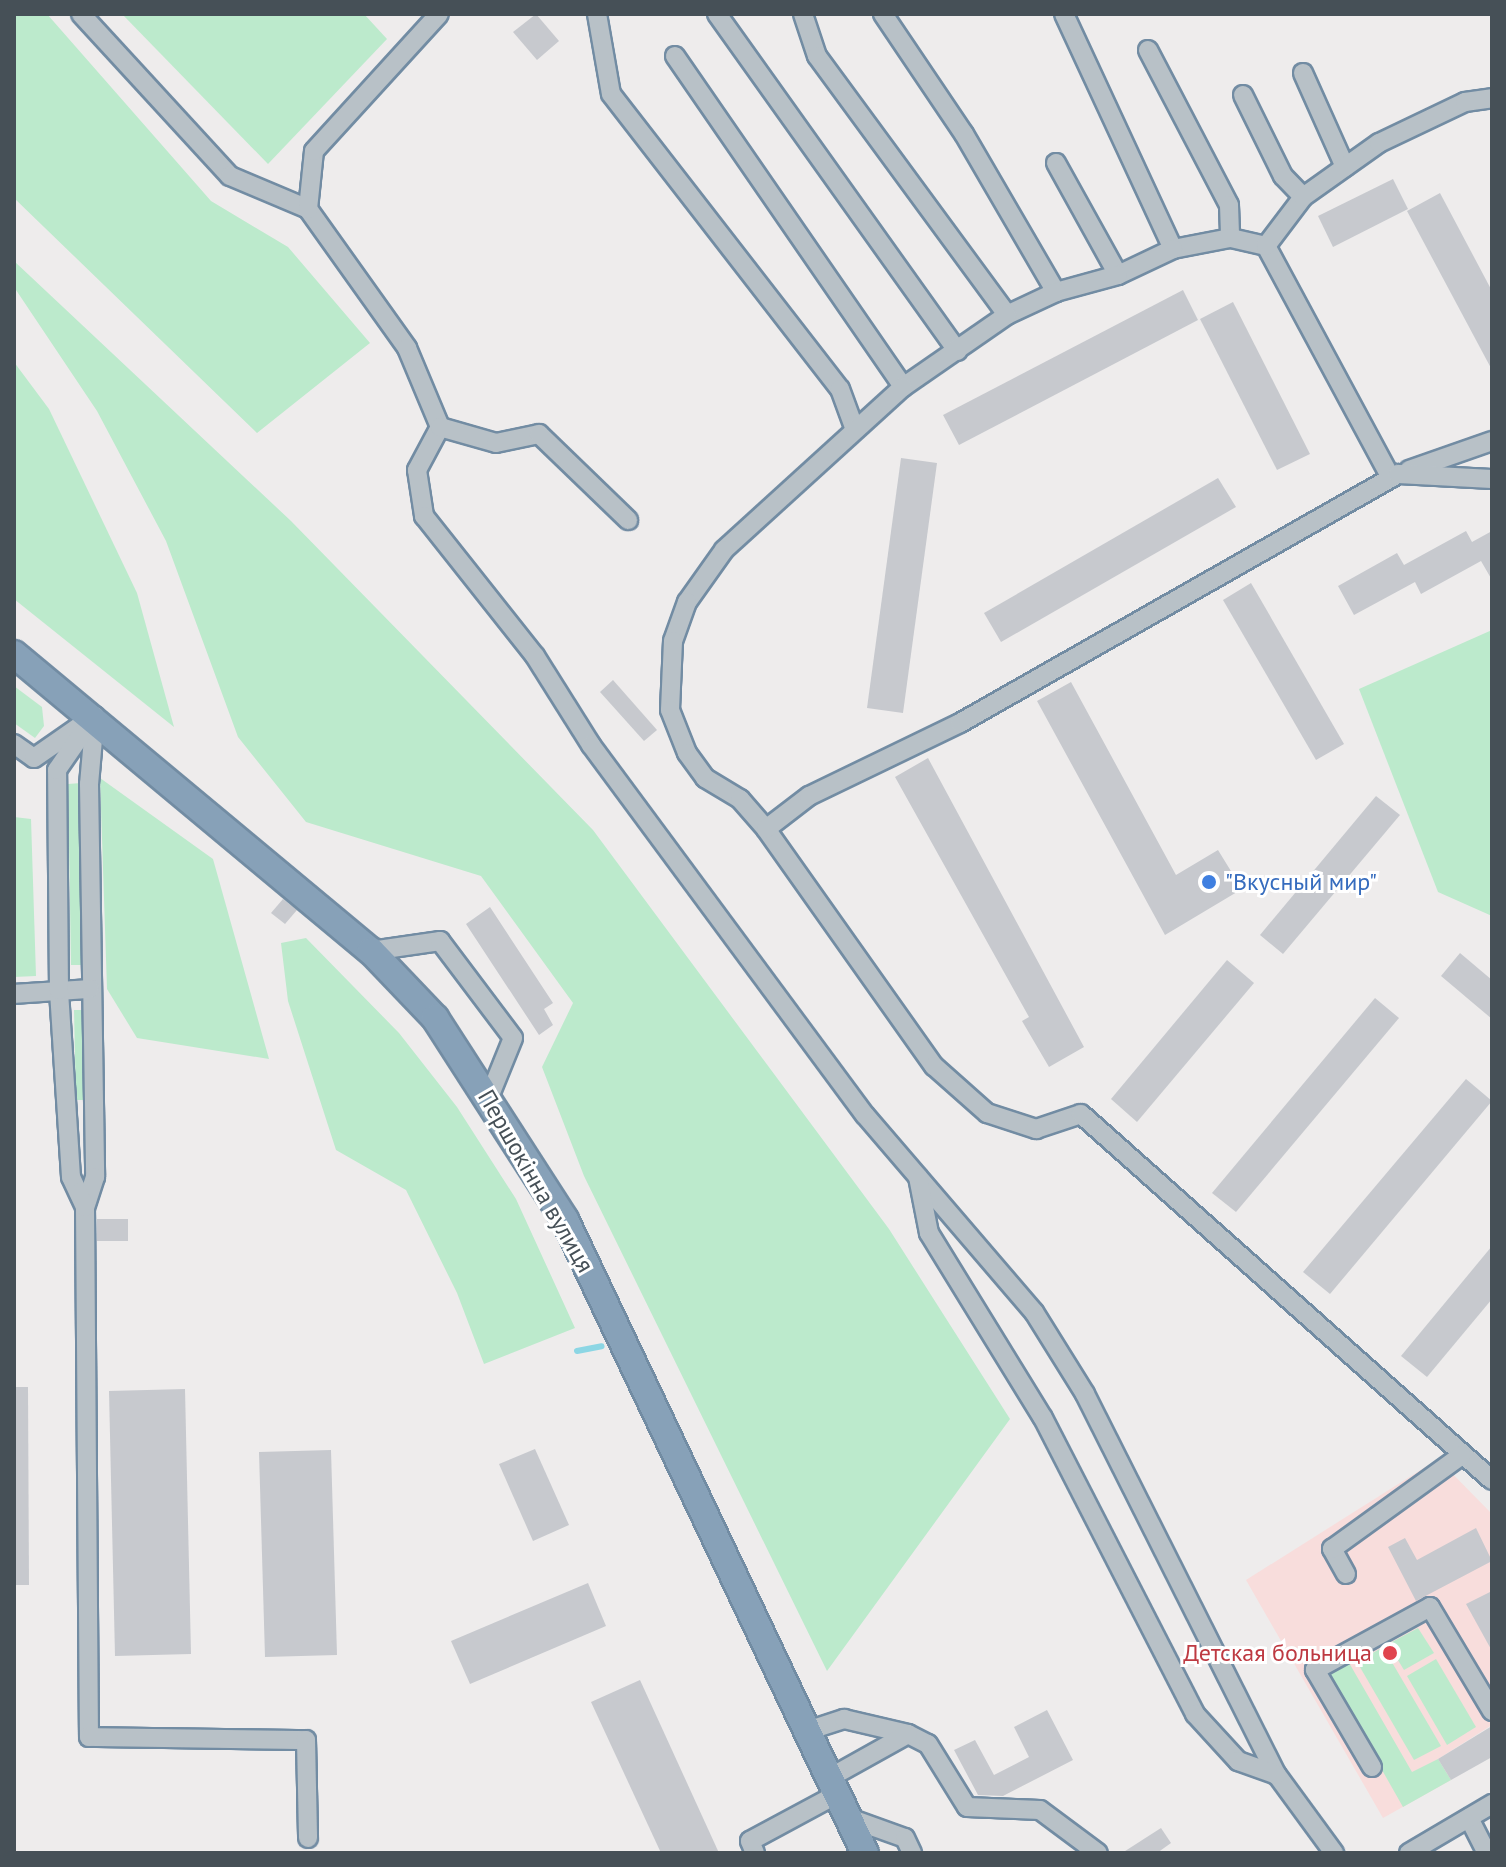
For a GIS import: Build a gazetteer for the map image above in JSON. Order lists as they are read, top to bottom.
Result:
{
  "streets": {
    "highway": ["Першокінна вулиця"]
  },
  "places": ["\"Вкусный мир\"", "Детская больница"]
}
